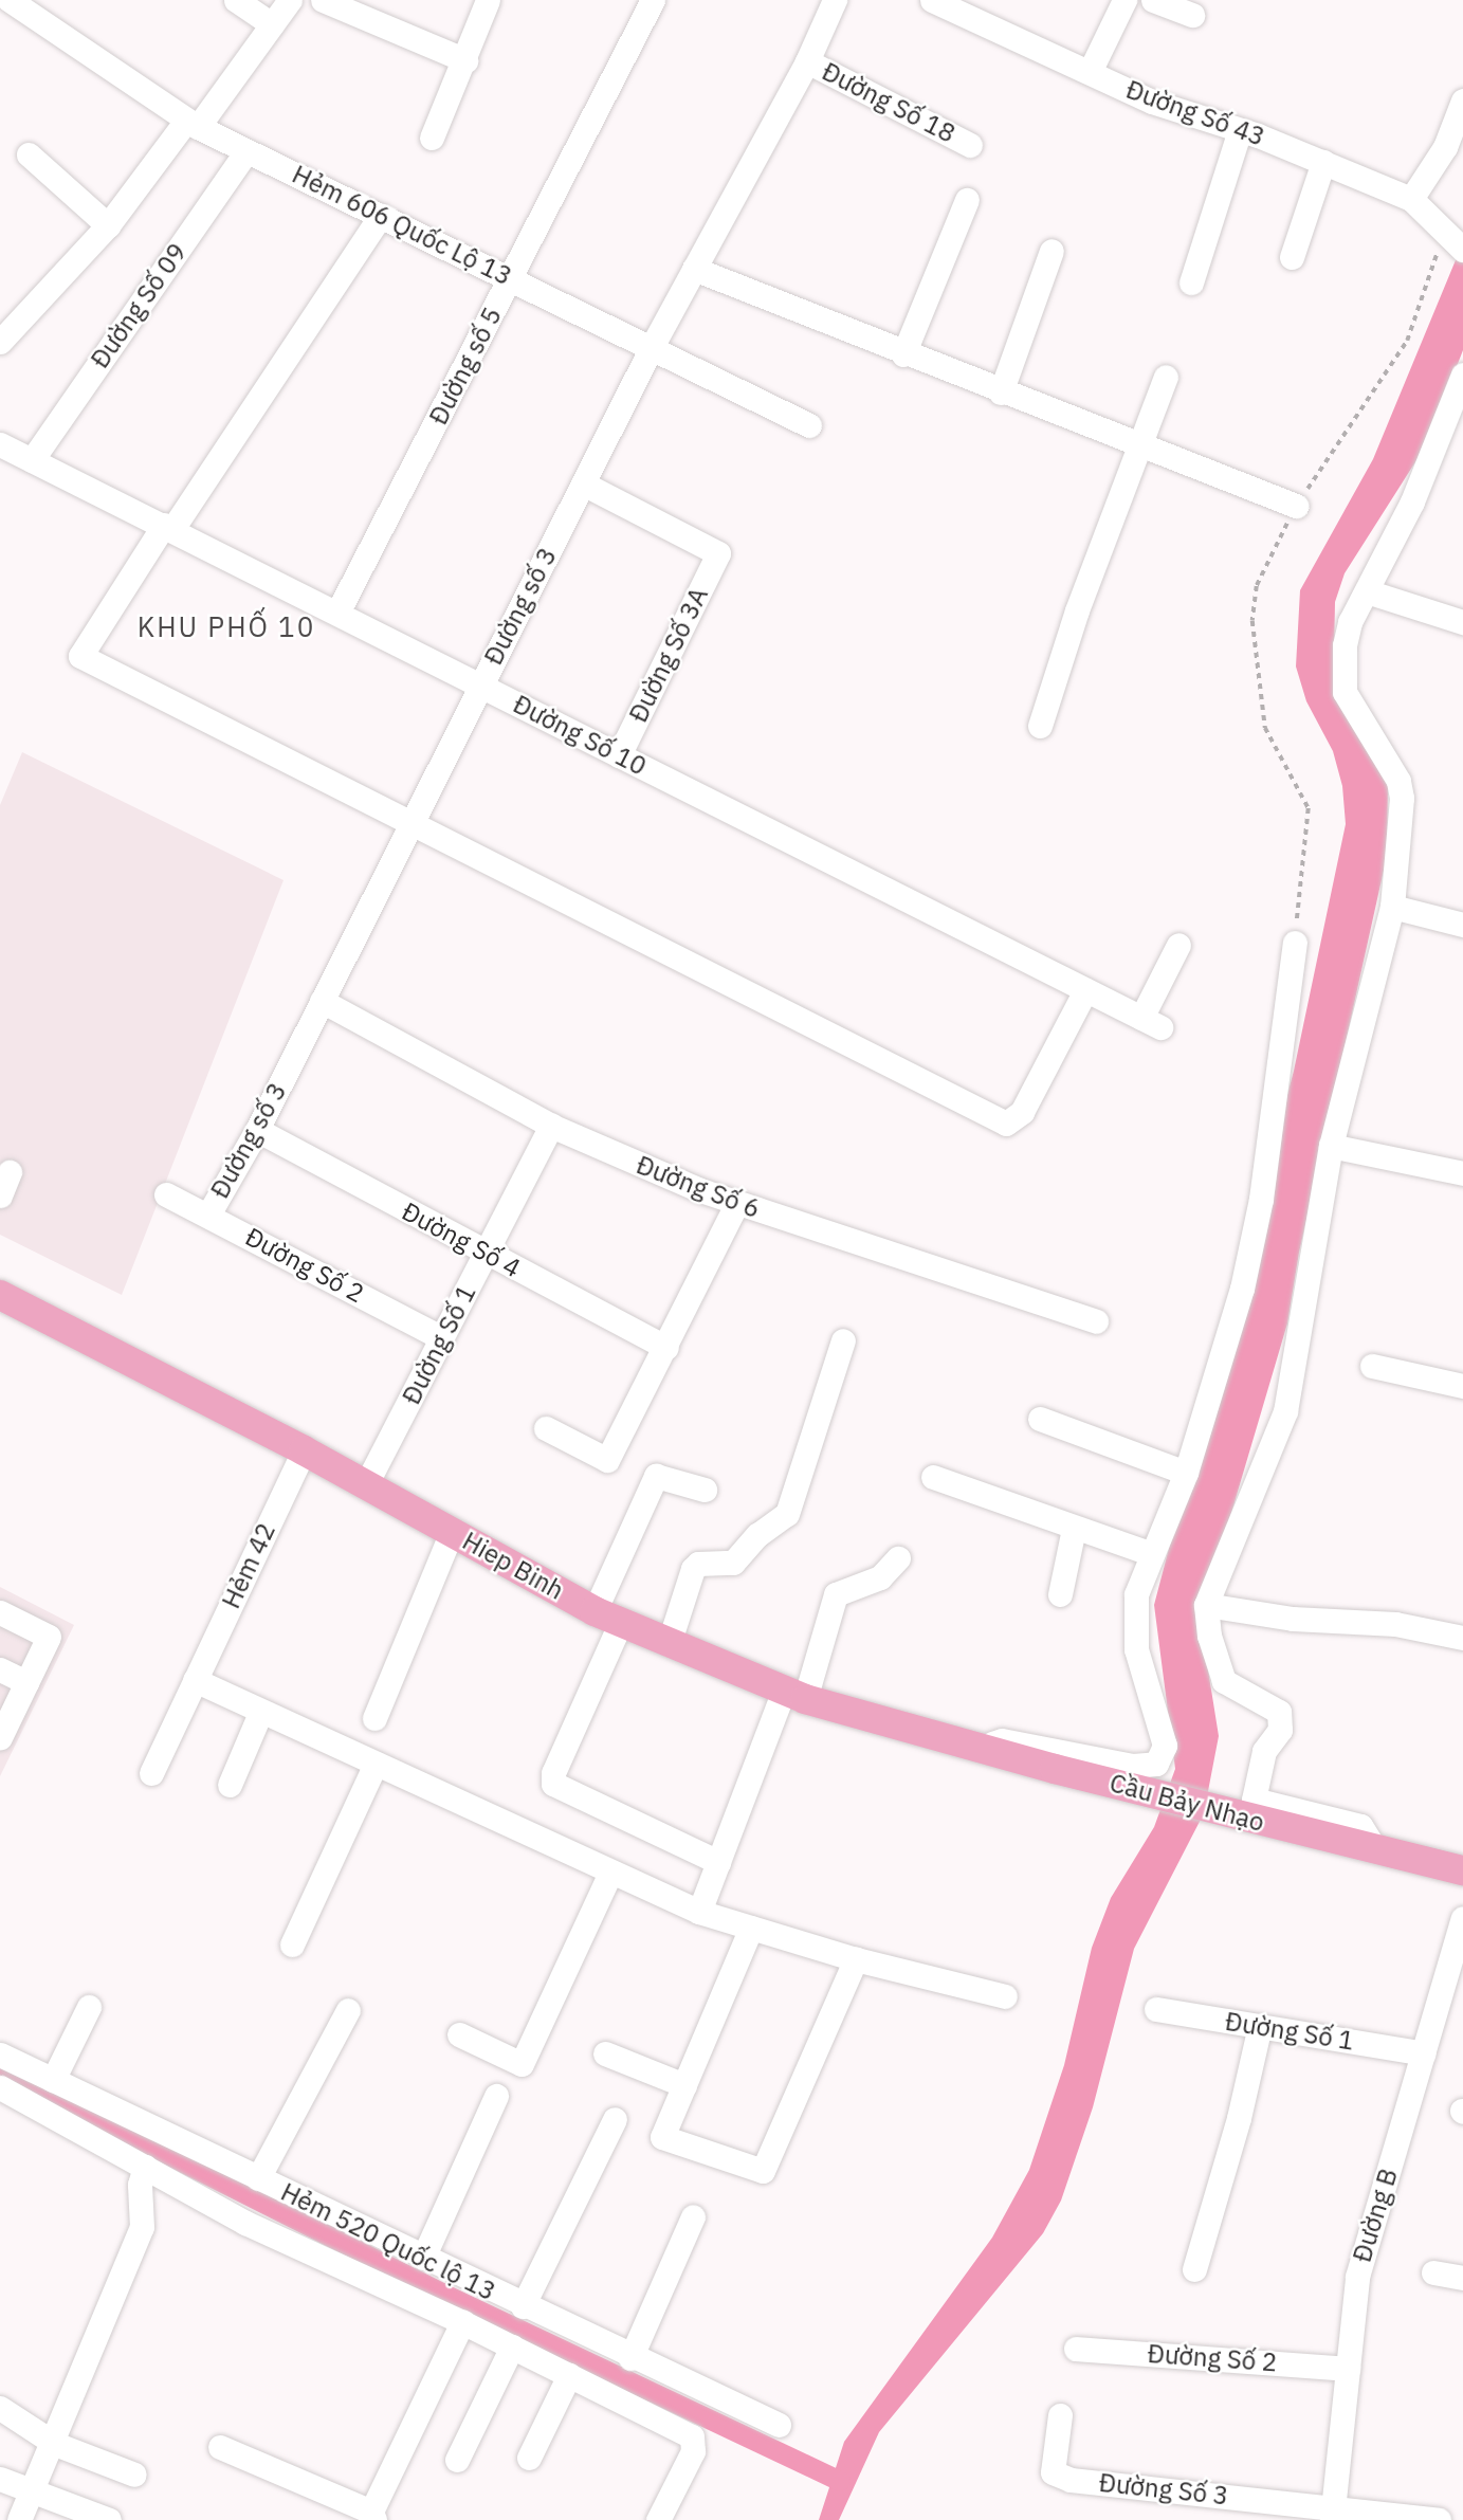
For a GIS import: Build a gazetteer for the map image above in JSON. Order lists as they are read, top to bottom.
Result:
{
  "streets": {
    "main road": ["Hiep Binh", "Cầu Bảy Nhạo"],
    "street": [
      "Đường Số 18",
      "Đường Số 43",
      "Hẻm 606 Quốc Lộ 13",
      "Đường Số 09",
      "Đường số 5",
      "Đường số 3",
      "Đường Số 3A",
      "Đường Số 10",
      "Đường Số 6",
      "Đường Số 4",
      "Đường Số 2",
      "Đường Số 1",
      "Hẻm 42",
      "Đường B",
      "Hẻm 520 Quốc lộ 13",
      "Đường Số 3"
    ]
  },
  "crossings": [
    ["Đường Số 18", "Đường số 3"],
    ["Hẻm 606 Quốc Lộ 13", "Đường Số 09"],
    ["Hẻm 606 Quốc Lộ 13", "Đường số 5"],
    ["Hẻm 606 Quốc Lộ 13", "Đường số 3"],
    ["Đường Số 09", "Đường Số 10"],
    ["Đường số 5", "Đường Số 10"],
    ["Đường số 3", "Đường Số 3A"],
    ["Đường số 3", "Đường Số 10"],
    ["Đường số 3", "Đường Số 6"],
    ["Đường số 3", "Đường Số 4"],
    ["Đường số 3", "Đường Số 2"],
    ["Đường Số 3A", "Đường Số 10"],
    ["Đường Số 6", "Đường Số 1"],
    ["Đường Số 4", "Đường Số 1"],
    ["Đường Số 2", "Đường Số 1"],
    ["Đường Số 2", "Đường B"],
    ["Đường Số 1", "Hiep Binh"],
    ["Đường Số 1", "Đường B"],
    ["Hẻm 42", "Hiep Binh"],
    ["Hiep Binh", "Cầu Bảy Nhạo"],
    ["Đường B", "Đường Số 3"]
  ],
  "districts": ["KHU PHỐ 10"]
}
